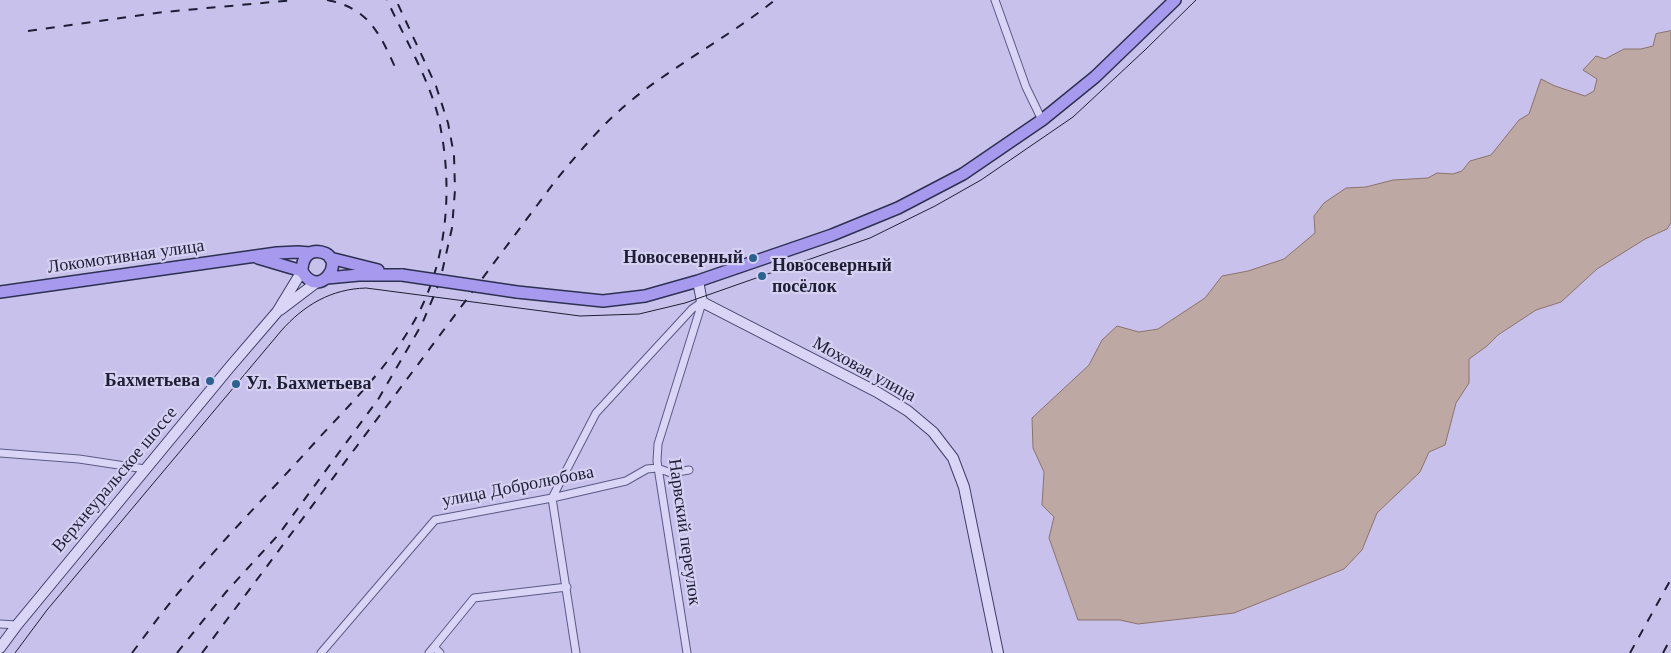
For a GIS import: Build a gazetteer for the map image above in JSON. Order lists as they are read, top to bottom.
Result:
{
  "streets": {
    "main road": ["Локомотивная улица", "Моховая улица", "Верхнеуральское шоссе"],
    "street": ["улица Добролюбова", "Нарвский переулок"]
  },
  "crossings": [
    ["Моховая улица", "Нарвский переулок"],
    ["улица Добролюбова", "Нарвский переулок"]
  ],
  "places": [
    "Новосеверный",
    "Новосеверный посёлок",
    "Бахметьева",
    "Ул. Бахметьева"
  ]
}
